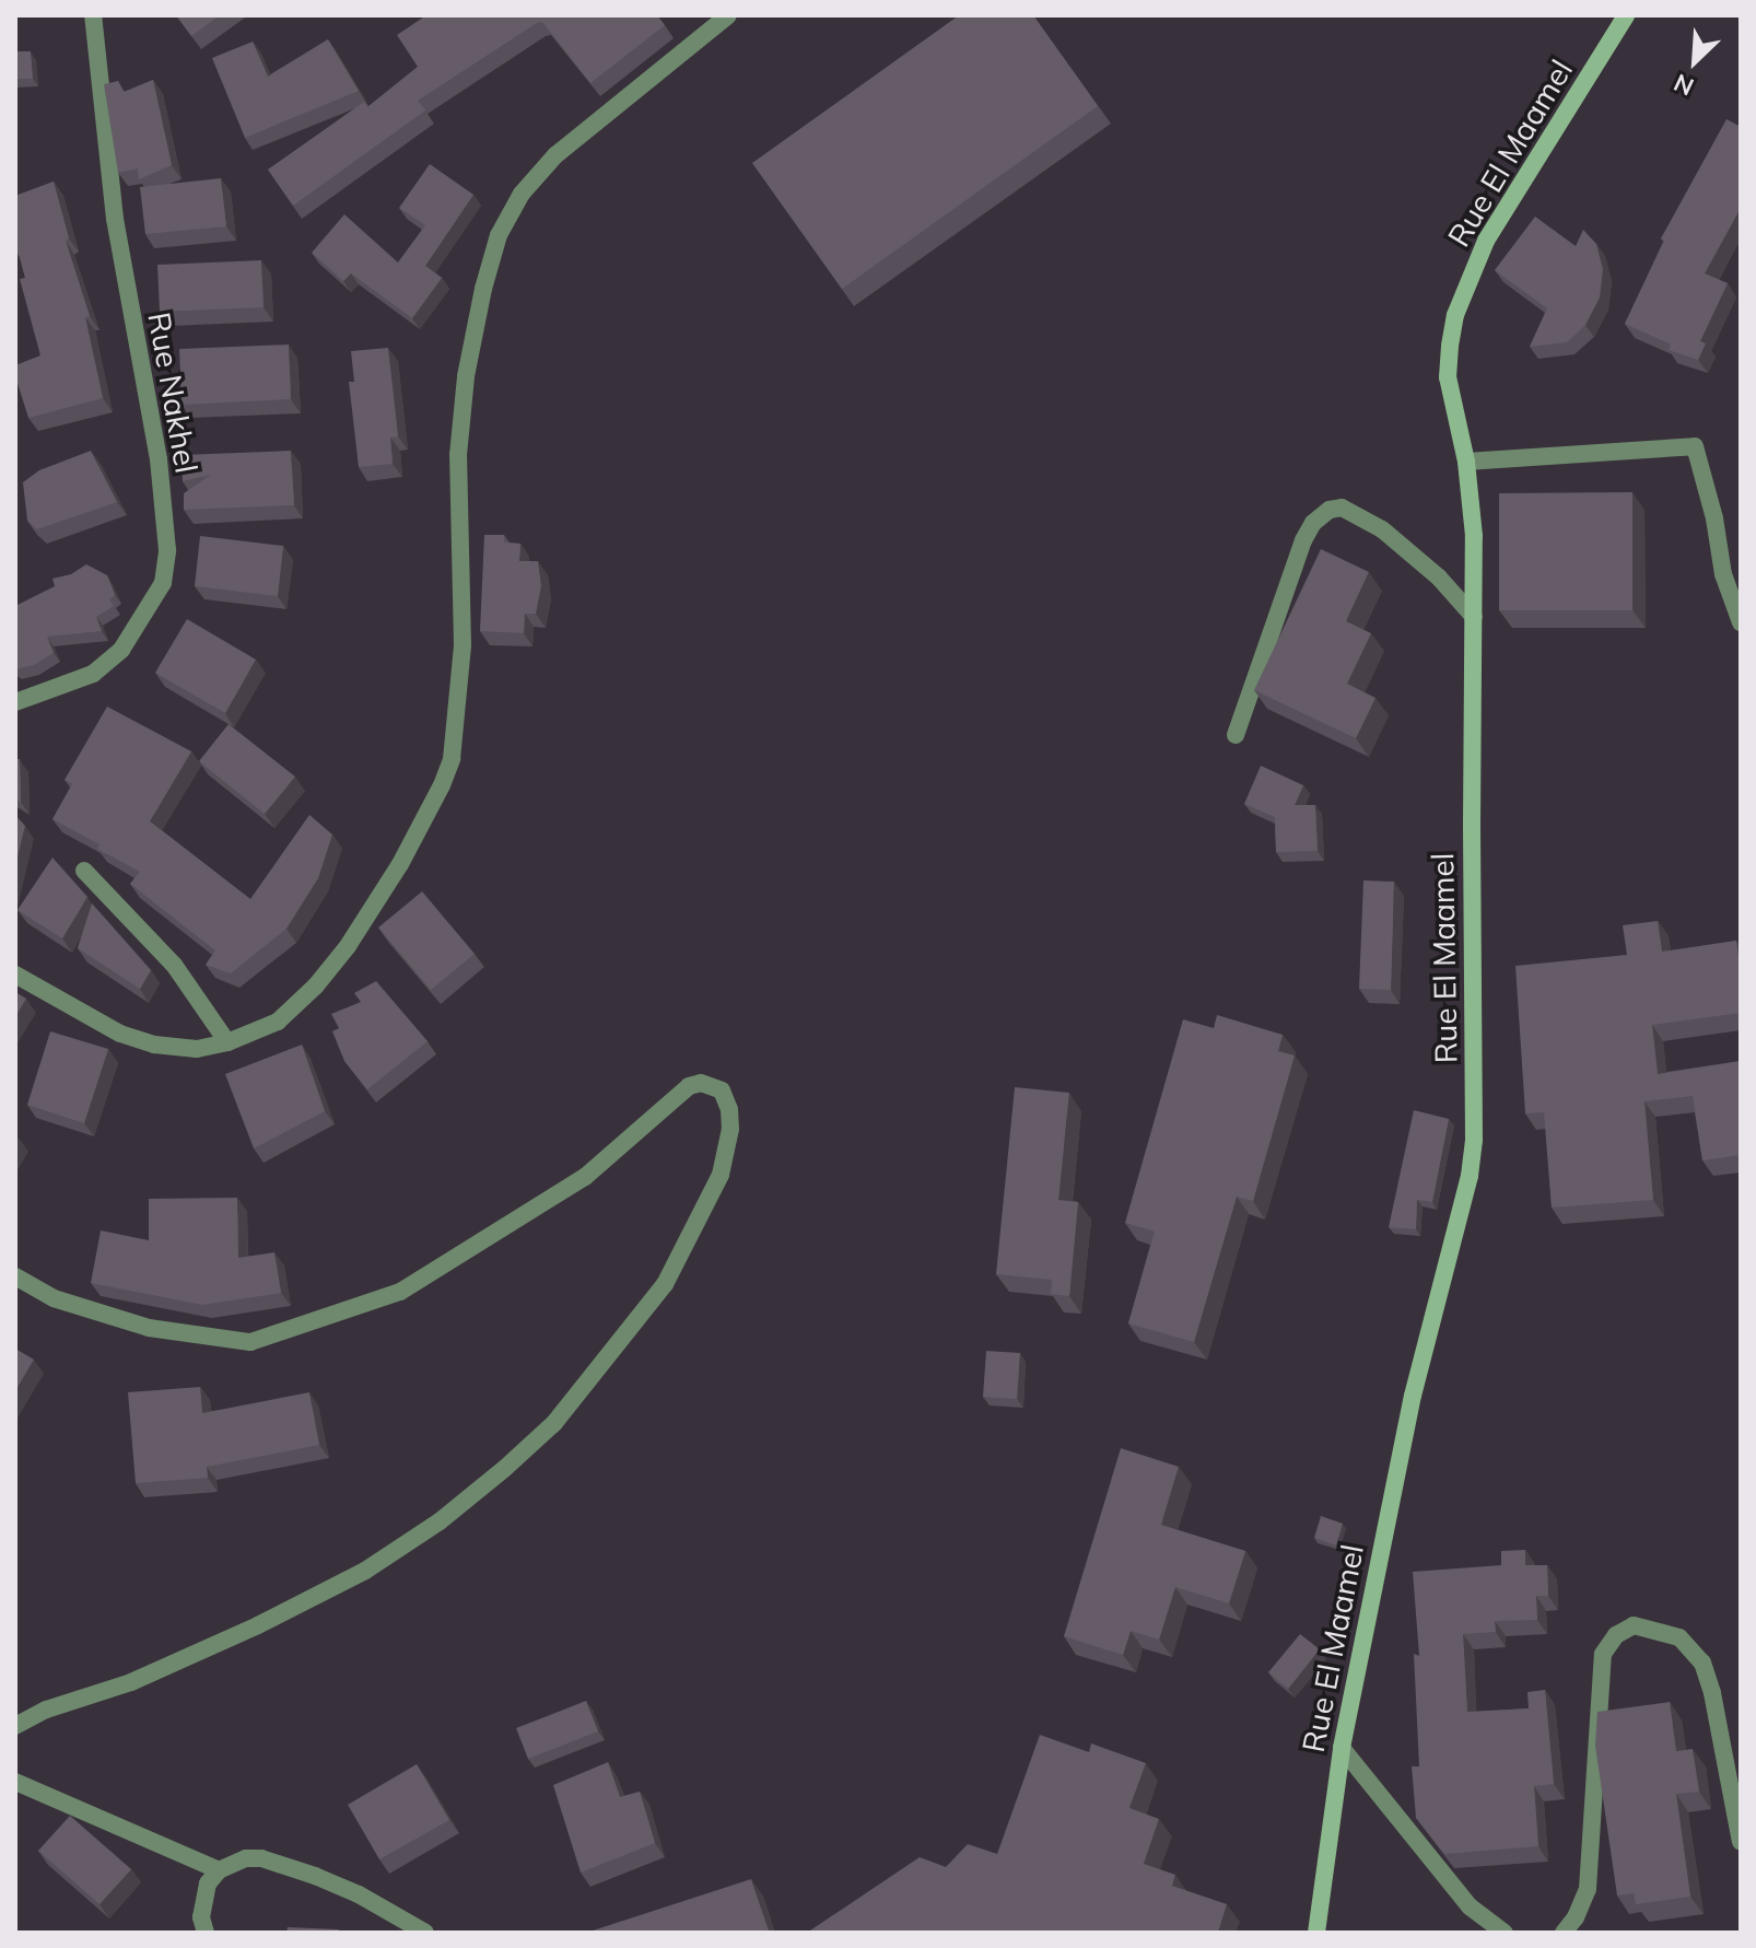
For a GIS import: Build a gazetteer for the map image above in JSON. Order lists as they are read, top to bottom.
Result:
{
  "streets": {
    "street": ["Rue El Maamel", "Rue Nakhel"]
  },
  "north": "bottom left"
}
